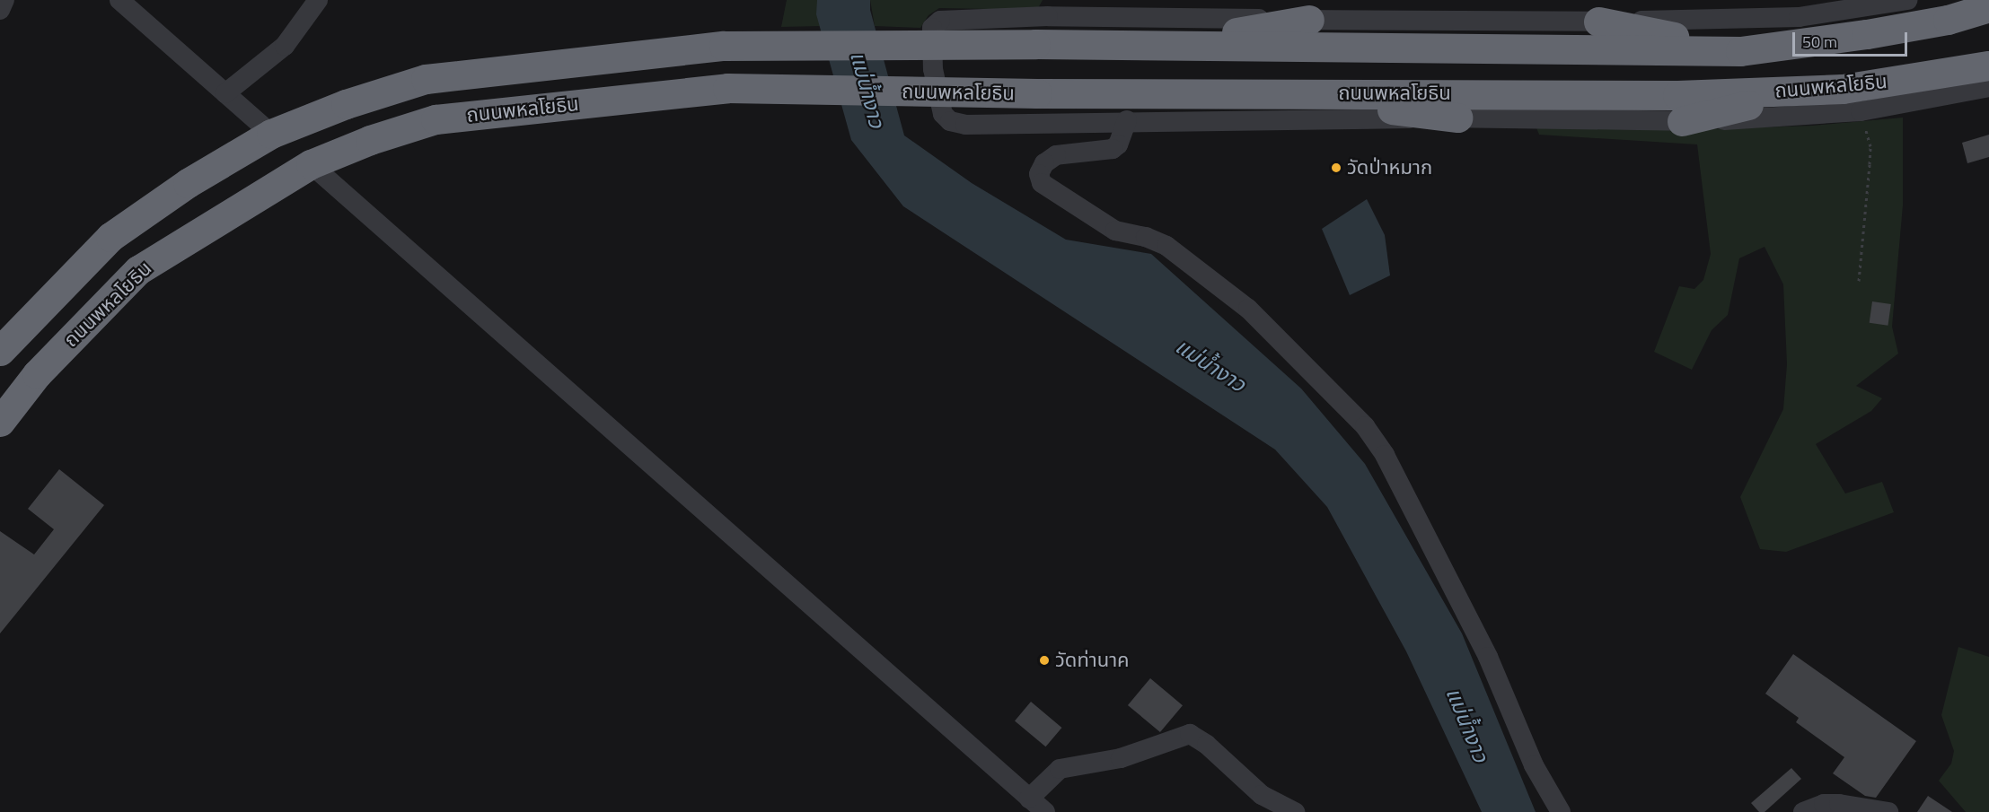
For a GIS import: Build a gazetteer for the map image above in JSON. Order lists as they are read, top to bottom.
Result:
{
  "streets": {
    "highway": ["ถนนพหลโยธิน"]
  },
  "water": ["แม่น้ำงาว"],
  "places": ["วัดป่าหมาก", "วัดท่านาค"],
  "scale_bar": "50 m"
}
